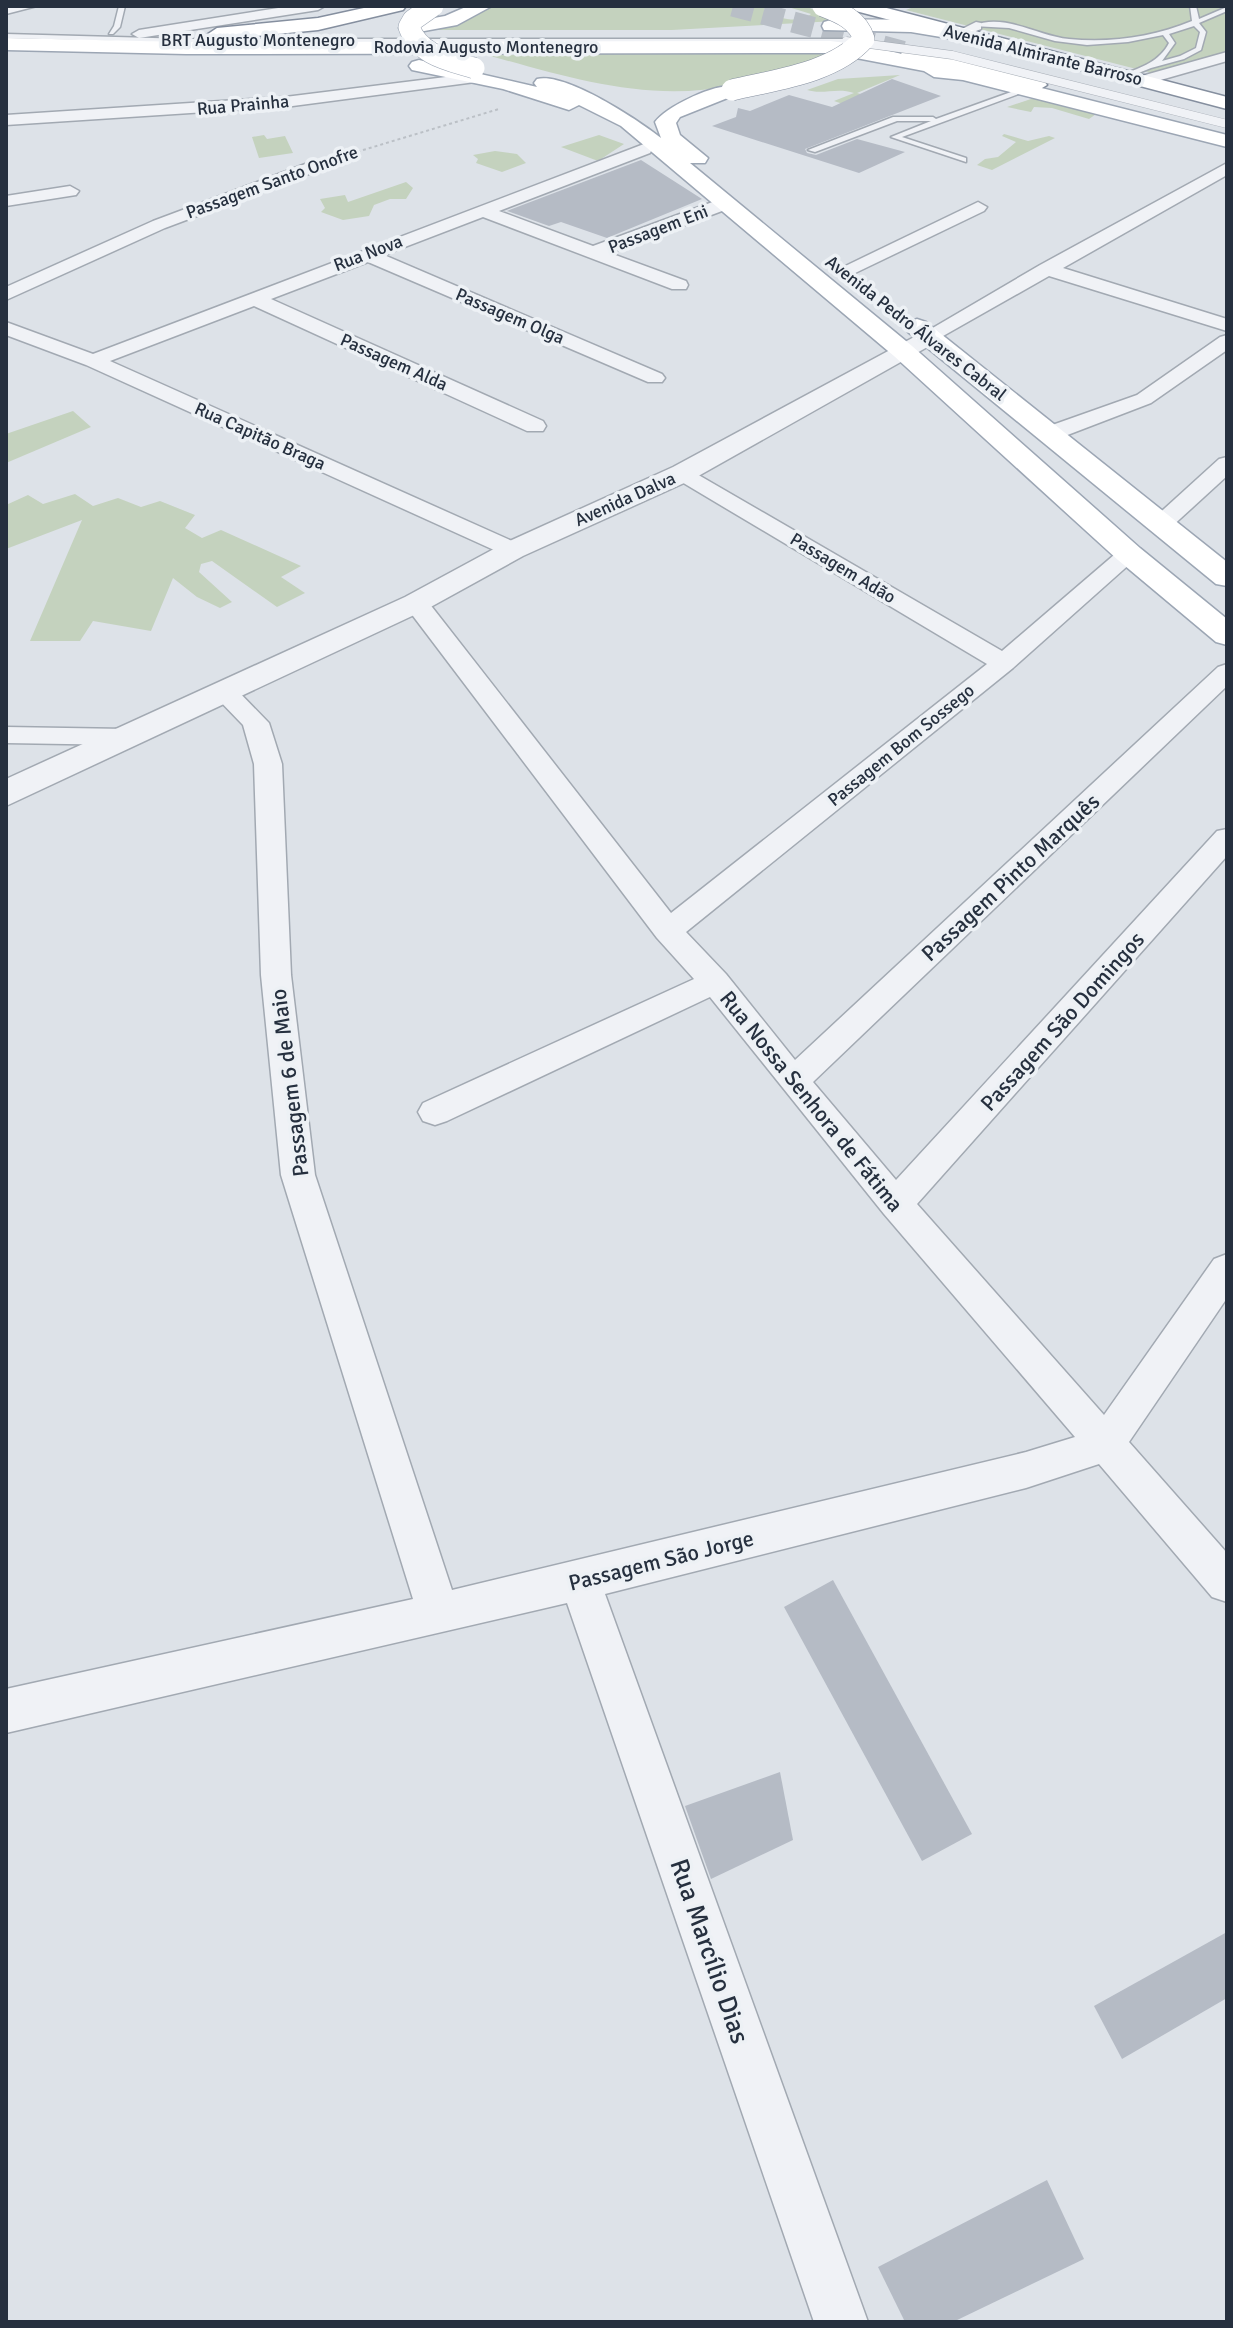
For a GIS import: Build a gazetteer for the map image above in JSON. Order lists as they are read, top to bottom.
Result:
{
  "streets": {
    "main road": ["Rodovia Augusto Montenegro", "Avenida Almirante Barroso", "Avenida Pedro Álvares Cabral"],
    "street": [
      "Rua Prainha",
      "Passagem Santo Onofre",
      "Passagem Eni",
      "Rua Nova",
      "Passagem Olga",
      "Passagem Alda",
      "Rua Capitão Braga",
      "Avenida Dalva",
      "Passagem Adão",
      "Passagem Bom Sossego",
      "Passagem Pinto Marquês",
      "Passagem São Domingos",
      "Passagem 6 de Maio",
      "Rua Nossa Senhora de Fátima",
      "Passagem São Jorge",
      "Rua Marcílio Dias"
    ],
    "lane": ["BRT Augusto Montenegro"]
  },
  "crossings": [
    ["BRT Augusto Montenegro", "Rodovia Augusto Montenegro"],
    ["Rodovia Augusto Montenegro", "Avenida Almirante Barroso"],
    ["Passagem Eni", "Rua Nova"],
    ["Passagem Eni", "Avenida Pedro Álvares Cabral"],
    ["Rua Nova", "Passagem Olga"],
    ["Rua Nova", "Passagem Alda"],
    ["Rua Nova", "Rua Capitão Braga"],
    ["Avenida Pedro Álvares Cabral", "Avenida Dalva"],
    ["Avenida Pedro Álvares Cabral", "Passagem Bom Sossego"],
    ["Rua Capitão Braga", "Avenida Dalva"],
    ["Avenida Dalva", "Passagem Adão"],
    ["Avenida Dalva", "Passagem 6 de Maio"],
    ["Avenida Dalva", "Rua Nossa Senhora de Fátima"],
    ["Passagem Adão", "Passagem Bom Sossego"],
    ["Passagem Bom Sossego", "Rua Nossa Senhora de Fátima"],
    ["Passagem Pinto Marquês", "Rua Nossa Senhora de Fátima"],
    ["Passagem São Domingos", "Rua Nossa Senhora de Fátima"],
    ["Passagem 6 de Maio", "Passagem São Jorge"],
    ["Rua Nossa Senhora de Fátima", "Passagem São Jorge"],
    ["Passagem São Jorge", "Rua Marcílio Dias"]
  ]
}
